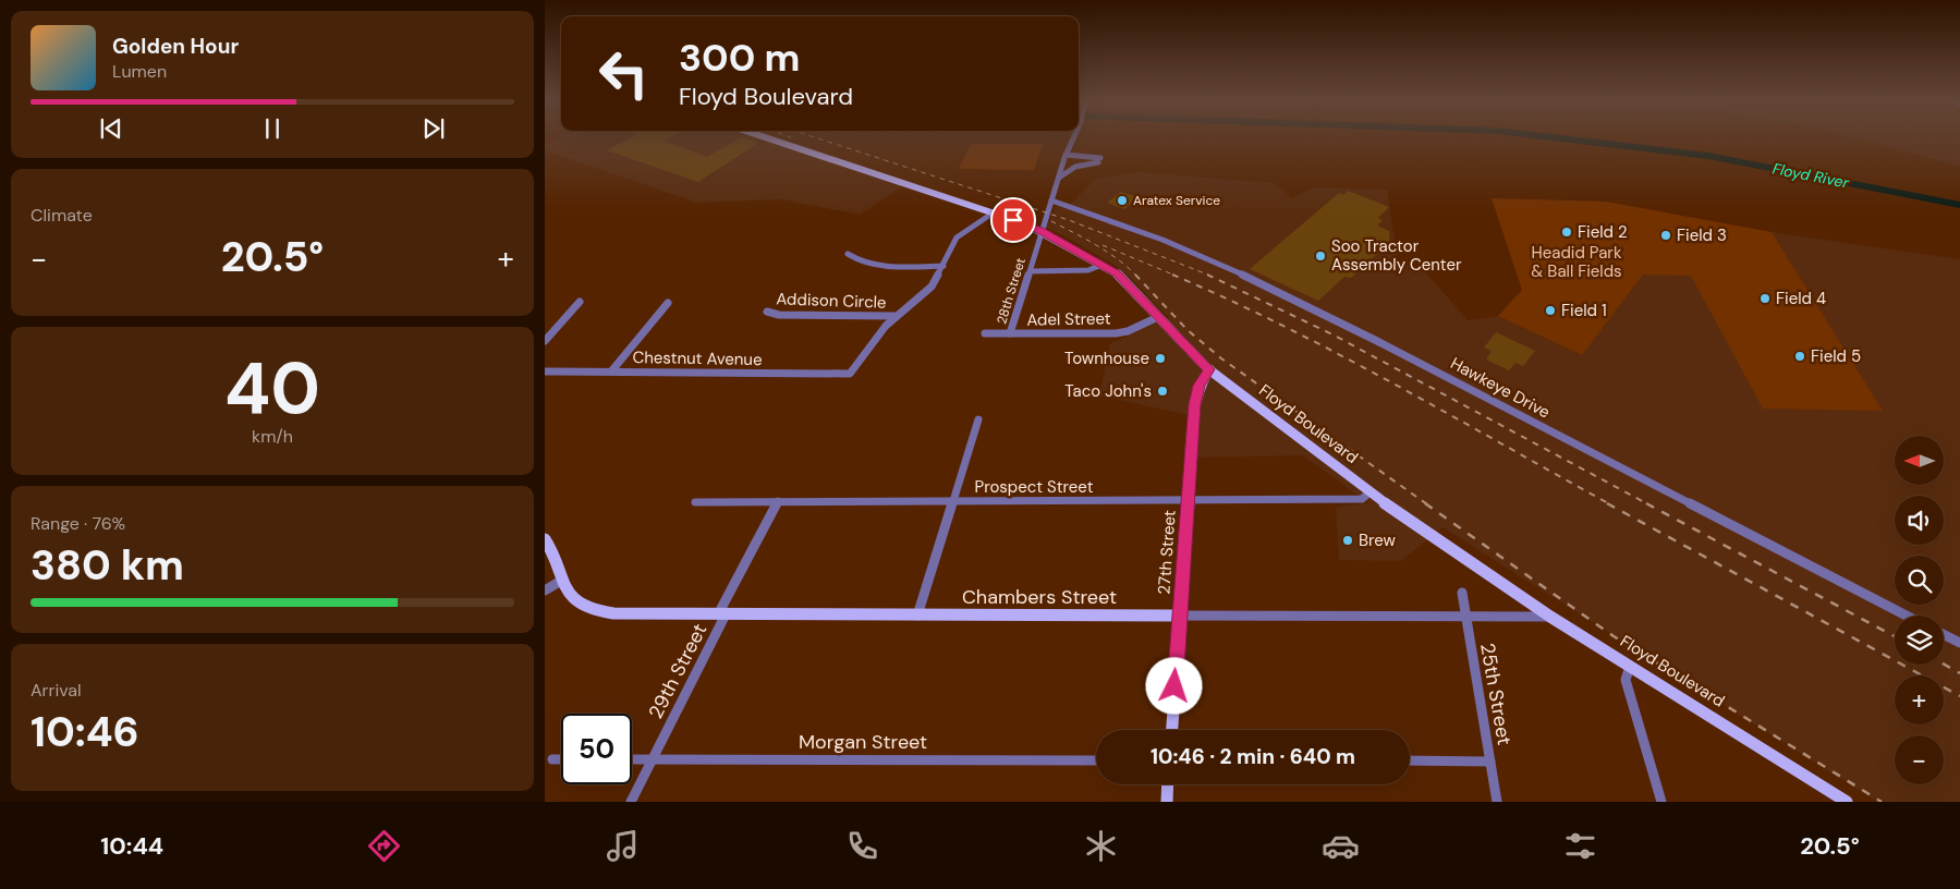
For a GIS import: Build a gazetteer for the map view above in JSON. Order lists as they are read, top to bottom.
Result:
{
  "streets": {
    "main road": ["Floyd Boulevard", "27th Street", "Chambers Street"],
    "street": [
      "28th Street",
      "Addison Circle",
      "Adel Street",
      "Chestnut Avenue",
      "Hawkeye Drive",
      "Prospect Street",
      "29th Street",
      "25th Street",
      "Morgan Street"
    ]
  },
  "crossings": [
    ["28th Street", "Adel Street"],
    ["28th Street", "Hawkeye Drive"],
    ["28th Street", "Floyd Boulevard"],
    ["Addison Circle", "Chestnut Avenue"],
    ["Adel Street", "Floyd Boulevard"],
    ["Floyd Boulevard", "Prospect Street"],
    ["Floyd Boulevard", "27th Street"],
    ["Floyd Boulevard", "Chambers Street"],
    ["Prospect Street", "27th Street"],
    ["Prospect Street", "29th Street"],
    ["27th Street", "Chambers Street"],
    ["Chambers Street", "29th Street"],
    ["Chambers Street", "25th Street"],
    ["29th Street", "Morgan Street"]
  ],
  "water": ["Floyd River"],
  "parks": ["Headid Park & Ball Fields"],
  "places": [
    "Aratex Service",
    "Field 2",
    "Field 3",
    "Soo Tractor Assembly Center",
    "Field 4",
    "Field 1",
    "Field 5",
    "Townhouse",
    "Taco John's",
    "Brew"
  ],
  "north": "left",
  "page": {
    "turn": ["300 m", "Floyd Boulevard"],
    "song": ["Golden Hour", "Lumen"],
    "tile": [
      "Climate",
      ["40", "km/h"],
      ["Range · 76%", "380 km"],
      ["Arrival", "10:46"]
    ],
    "heat": ["−", "20.5°", "+"],
    "map_buttons": ["+", "−"],
    "limit": "50",
    "trip": "10:46 · 2 min · 640 m",
    "tabs": ["10:44", "20.5°"]
  }
}
